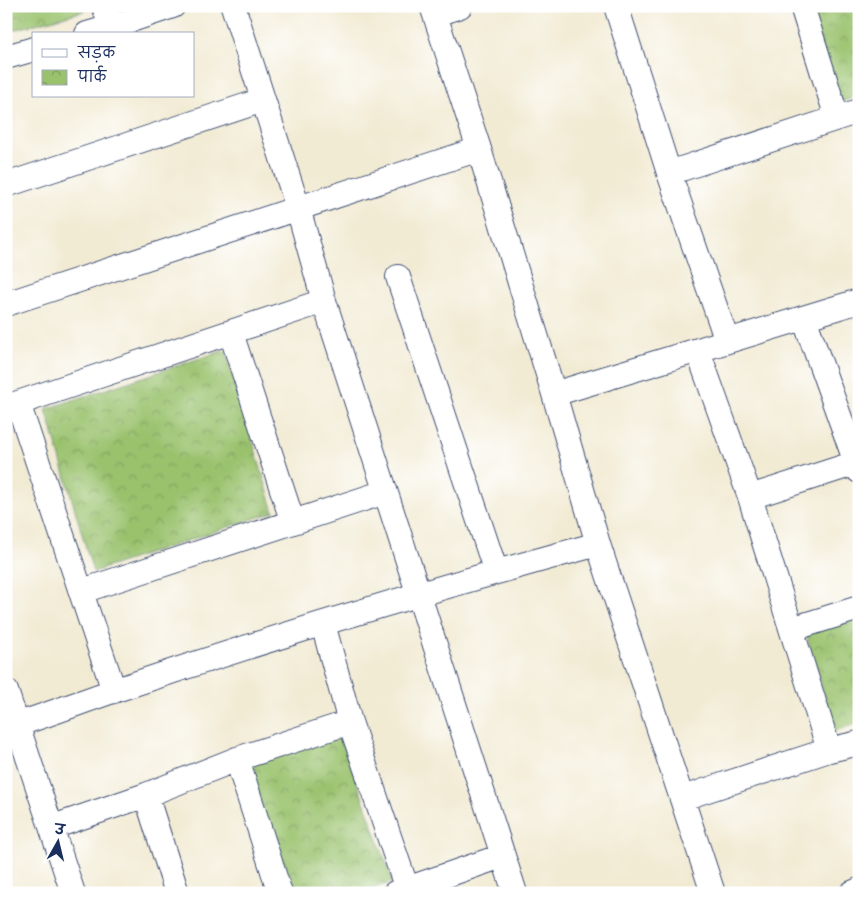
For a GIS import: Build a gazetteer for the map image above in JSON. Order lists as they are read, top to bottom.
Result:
{
  "legend": ["सड़क", "पार्क"],
  "north": "top"
}
